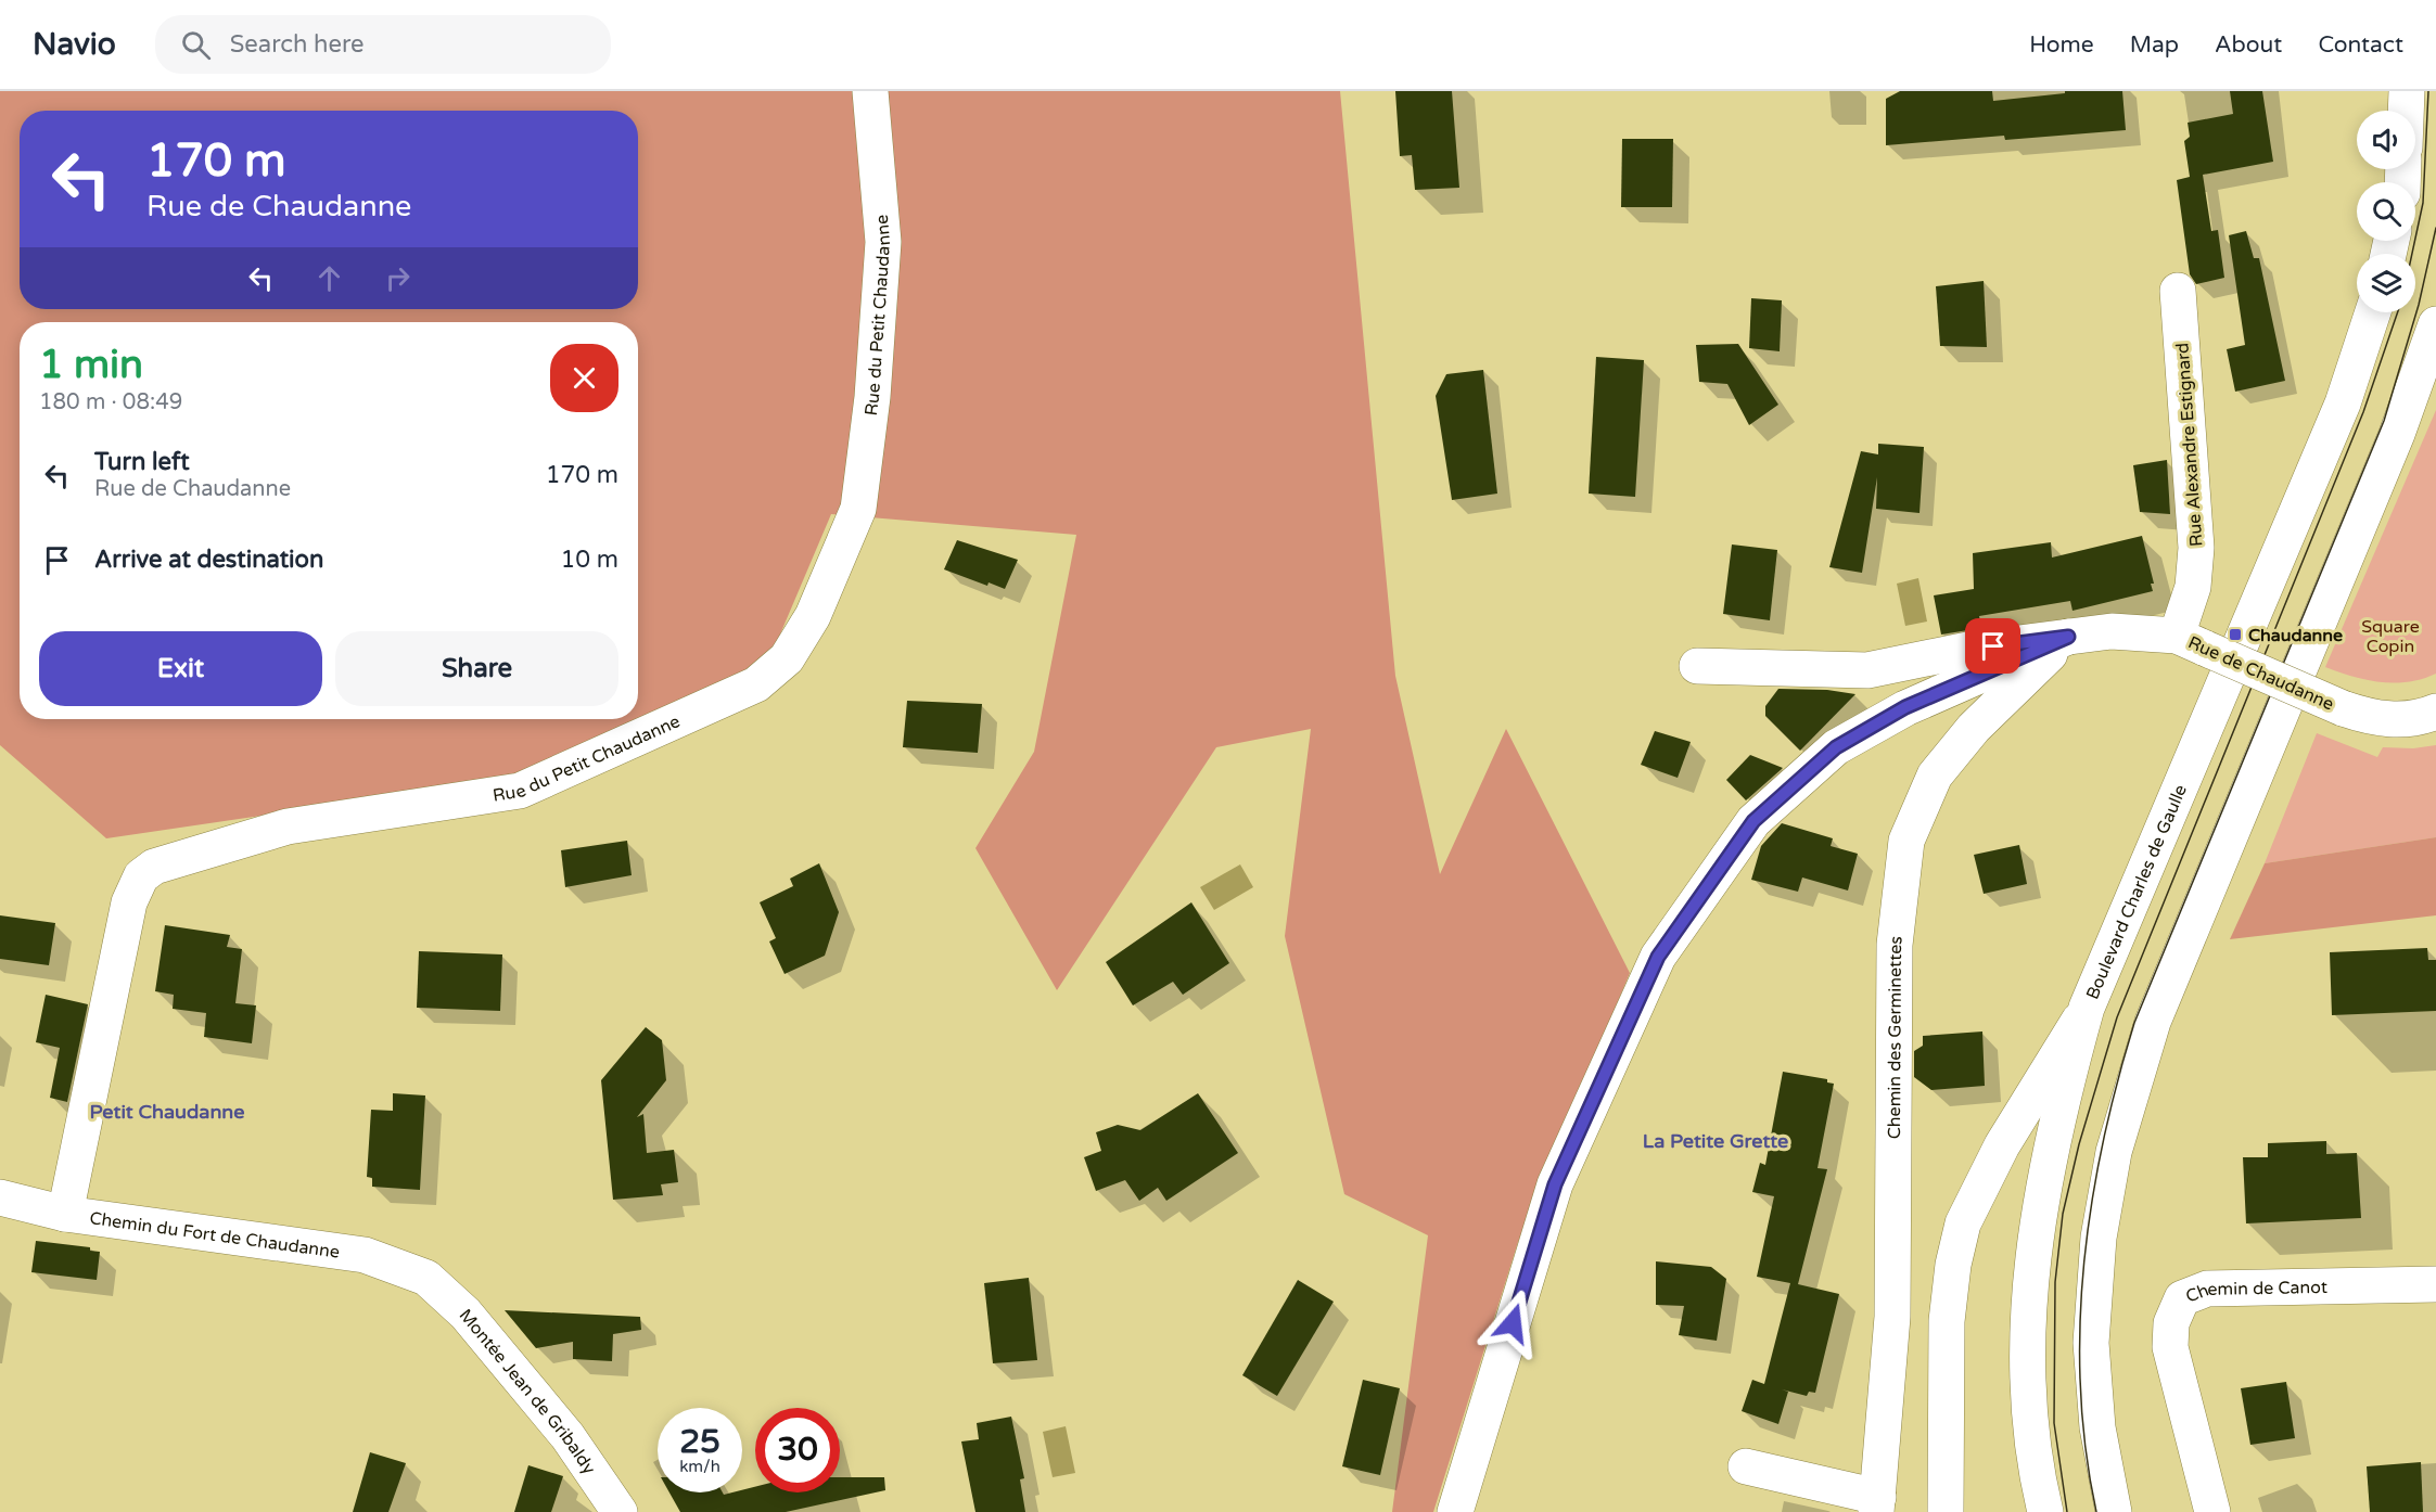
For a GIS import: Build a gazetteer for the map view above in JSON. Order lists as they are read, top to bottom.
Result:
{
  "streets": {
    "street": [
      "Rue du Petit Chaudanne",
      "Rue Alexandre Estignard",
      "Rue de Chaudanne",
      "Boulevard Charles de Gaulle",
      "Chemin des Germinettes",
      "Chemin du Fort de Chaudanne",
      "Chemin de Canot",
      "Montée Jean de Gribaldy"
    ]
  },
  "crossings": [
    ["Rue du Petit Chaudanne", "Chemin du Fort de Chaudanne"],
    ["Rue Alexandre Estignard", "Rue de Chaudanne"],
    ["Rue de Chaudanne", "Chemin des Germinettes"],
    ["Chemin du Fort de Chaudanne", "Montée Jean de Gribaldy"]
  ],
  "districts": ["Petit Chaudanne", "La Petite Grette"],
  "parks": ["Square Copin"],
  "places": {
    "transit": ["Chaudanne"]
  },
  "page": {
    "header": "Navio",
    "search": "Search here",
    "nav": [
      "Home",
      "Map",
      "About",
      "Contact"
    ],
    "turn": ["170 m", "Rue de Chaudanne"],
    "heading": ["1 min", "180 m · 08:49"],
    "list": [
      {
        "name": "Turn left",
        "note": "Rue de Chaudanne",
        "value": "170 m"
      },
      {
        "name": "Arrive at destination",
        "value": "10 m"
      }
    ],
    "buttons": ["Exit", "Share"],
    "speed": "25 km/h",
    "limit": "30"
  }
}
